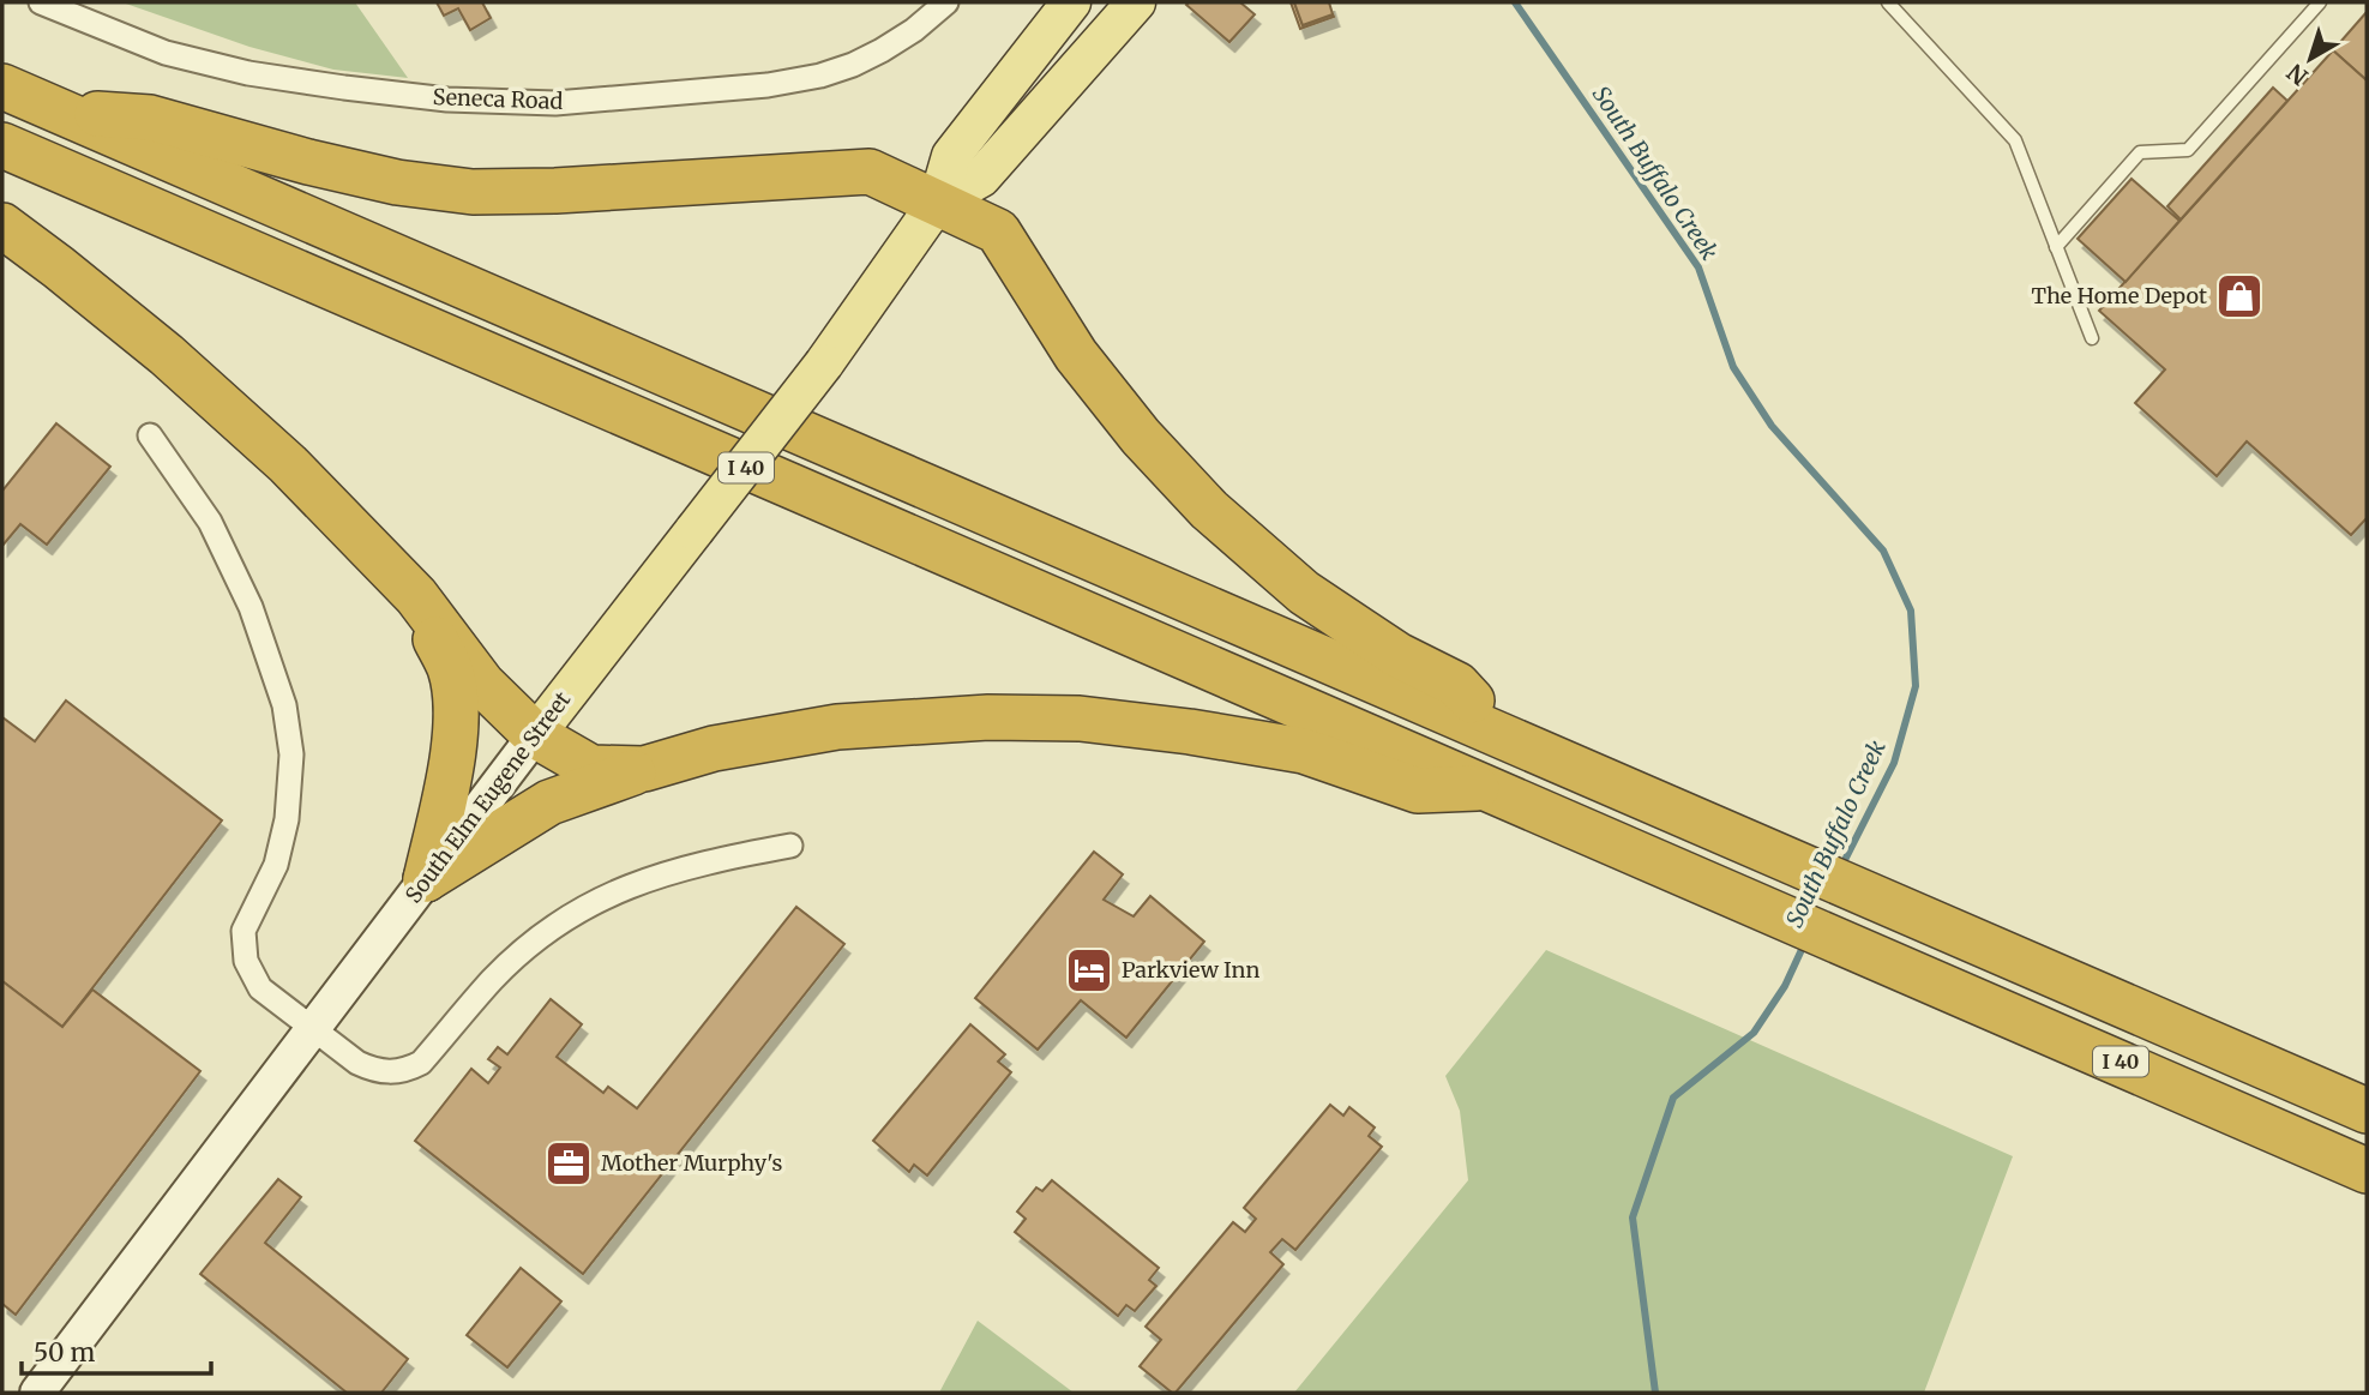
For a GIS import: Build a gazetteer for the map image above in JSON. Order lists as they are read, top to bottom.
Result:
{
  "streets": {
    "highway": ["I 40"],
    "main road": ["South Elm Eugene Street"],
    "street": ["Seneca Road"]
  },
  "water": ["South Buffalo Creek"],
  "places": {
    "shop": ["The Home Depot"],
    "hotel": ["Parkview Inn"],
    "office": ["Mother Murphy's"]
  },
  "scale_bar": "50 m",
  "north": "bottom left"
}
